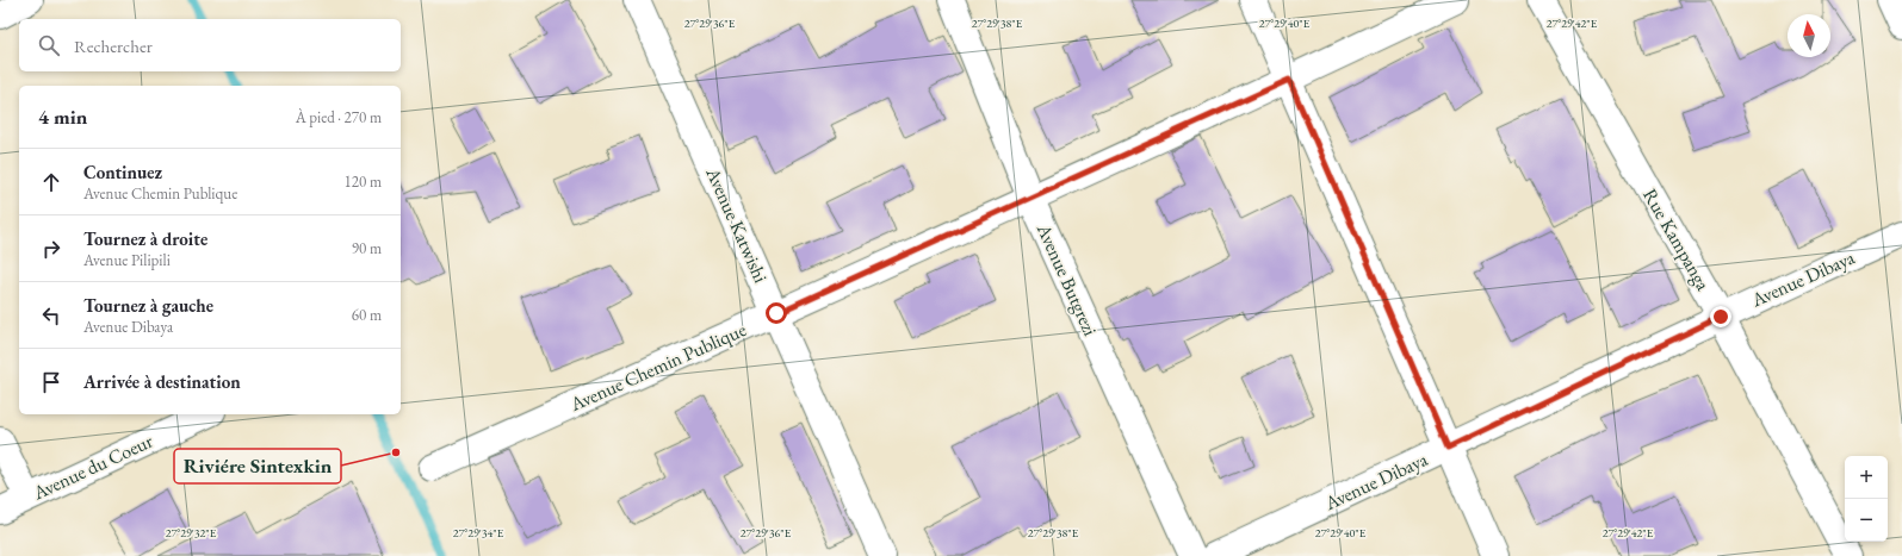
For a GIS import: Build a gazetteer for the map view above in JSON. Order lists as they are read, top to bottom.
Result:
{
  "streets": {
    "street": [
      "Avenue Katwishi",
      "Rue Kampanga",
      "Avenue Dibaya",
      "Avenue Butgrezi",
      "Avenue Chemin Publique",
      "Avenue du Coeur"
    ]
  },
  "crossings": [
    ["Avenue Katwishi", "Avenue Chemin Publique"],
    ["Rue Kampanga", "Avenue Dibaya"],
    ["Avenue Butgrezi", "Avenue Chemin Publique"]
  ],
  "places": ["Riviére Sintexkin"],
  "north": "top",
  "page": {
    "search": "Rechercher",
    "heading": ["4 min", "À pied · 270 m"],
    "list": [
      ["Continuez", "Avenue Chemin Publique", "120 m"],
      ["Tournez à droite", "Avenue Pilipili", "90 m"],
      ["Tournez à gauche", "Avenue Dibaya", "60 m"],
      "Arrivée à destination"
    ],
    "map_buttons": ["+", "−"]
  },
  "coordinates": [
    "27°29'36\"E",
    "27°29'38\"E",
    "27°29'40\"E",
    "27°29'42\"E",
    "27°29'32\"E",
    "27°29'34\"E"
  ]
}
